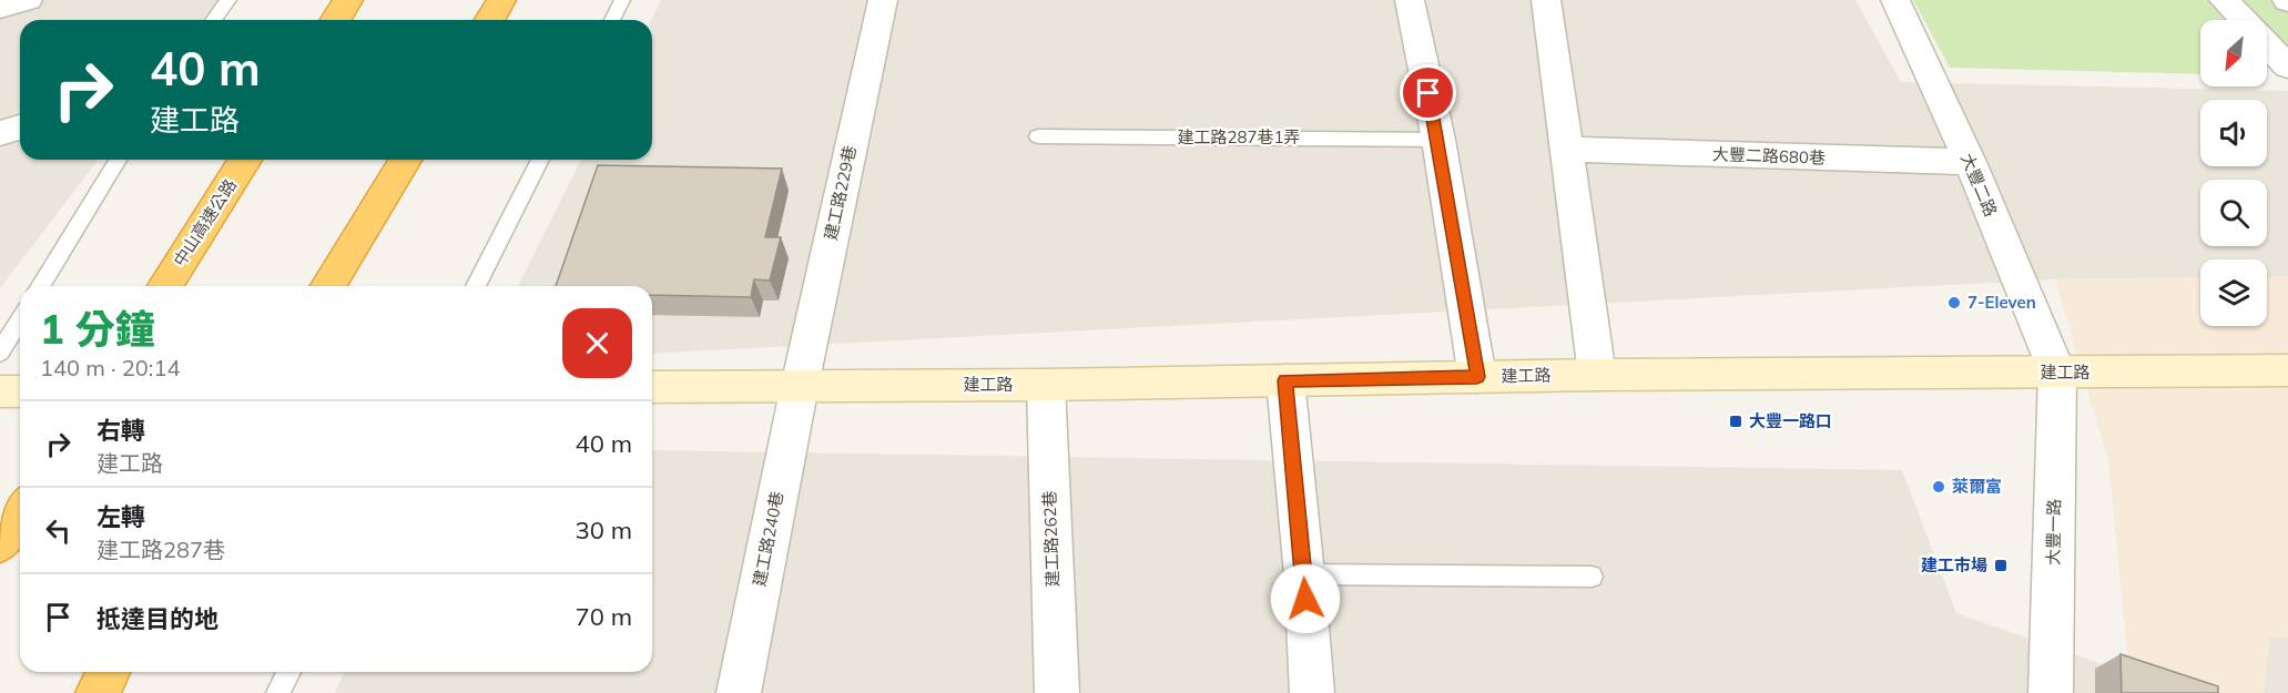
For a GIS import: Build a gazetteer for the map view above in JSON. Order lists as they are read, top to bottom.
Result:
{
  "streets": {
    "highway": ["中山高速公路"],
    "street": [
      "大豐二路680巷",
      "大豐二路",
      "建工路229巷",
      "建工路",
      "大豐一路",
      "建工路240巷",
      "建工路262巷"
    ],
    "lane": ["建工路287巷1弄"]
  },
  "crossings": [
    ["大豐二路680巷", "大豐二路"],
    ["大豐二路", "建工路"],
    ["大豐二路", "大豐一路"],
    ["建工路229巷", "建工路"],
    ["建工路229巷", "建工路240巷"],
    ["建工路", "大豐一路"],
    ["建工路", "建工路240巷"],
    ["建工路", "建工路262巷"]
  ],
  "places": {
    "other": ["7-Eleven", "萊爾富"],
    "transit": ["大豐一路口", "建工市場"]
  },
  "north": "bottom left",
  "page": {
    "turn": ["40 m", "建工路"],
    "heading": ["1 分鐘", "140 m · 20:14"],
    "list": [
      {
        "name": "右轉",
        "note": "建工路",
        "value": "40 m"
      },
      {
        "name": "左轉",
        "note": "建工路287巷",
        "value": "30 m"
      },
      {
        "name": "抵達目的地",
        "value": "70 m"
      }
    ]
  }
}
